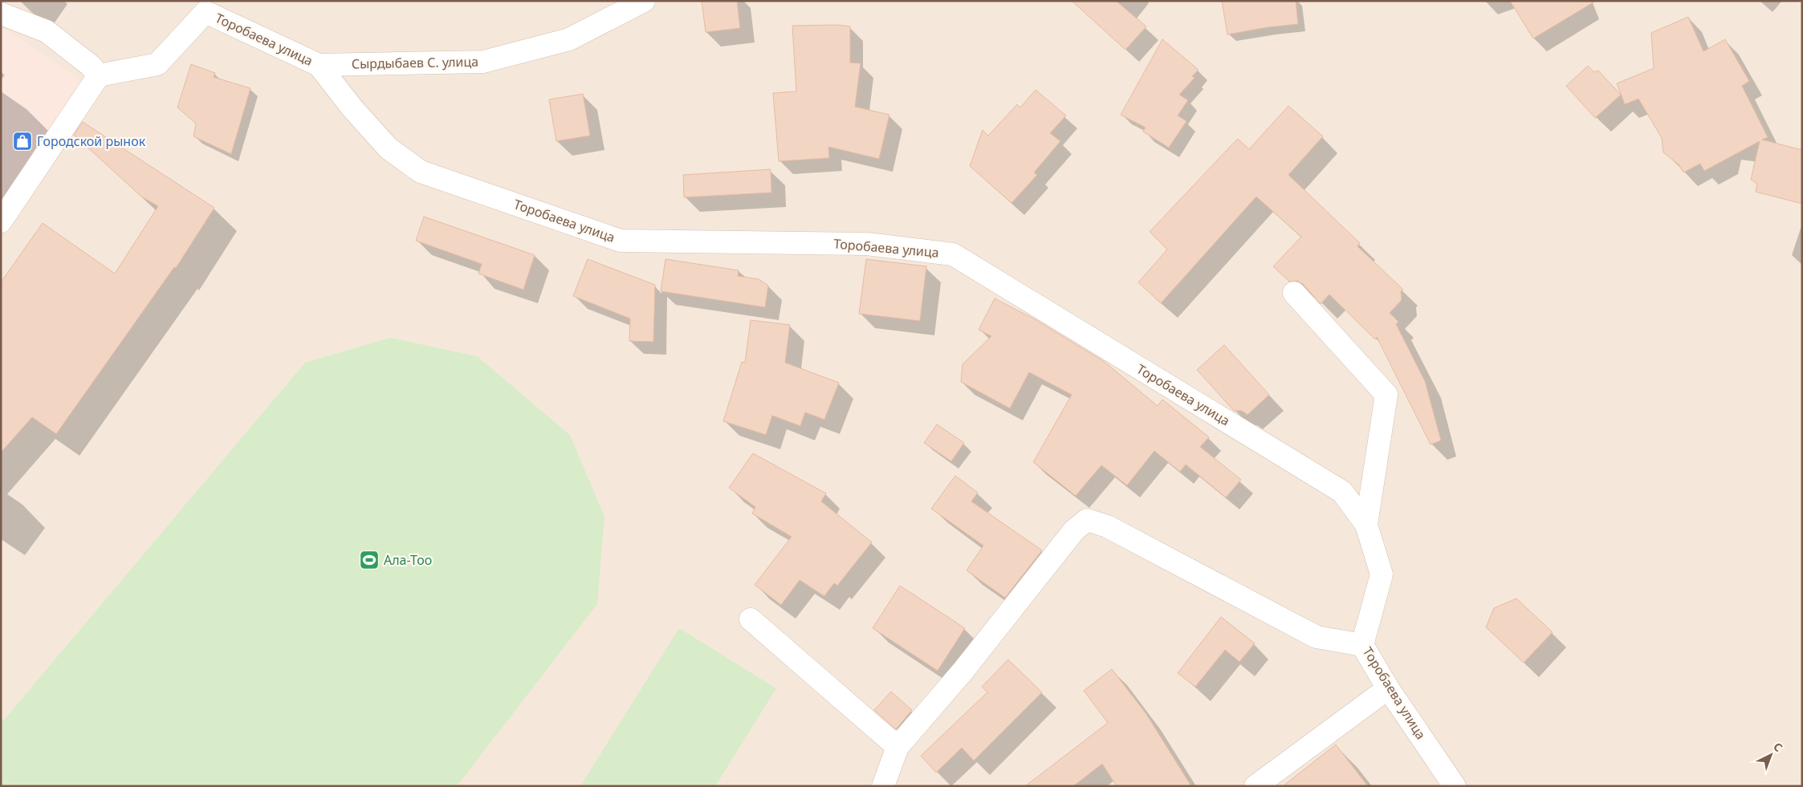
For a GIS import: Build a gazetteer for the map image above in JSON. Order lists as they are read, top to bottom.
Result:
{
  "streets": {
    "street": ["Торобаева улица", "Сырдыбаев С. улица"]
  },
  "crossings": [
    ["Торобаева улица", "Сырдыбаев С. улица"]
  ],
  "places": {
    "shop": ["Городской рынок"],
    "sports": ["Ала-Тоо"]
  },
  "north": "top right"
}
